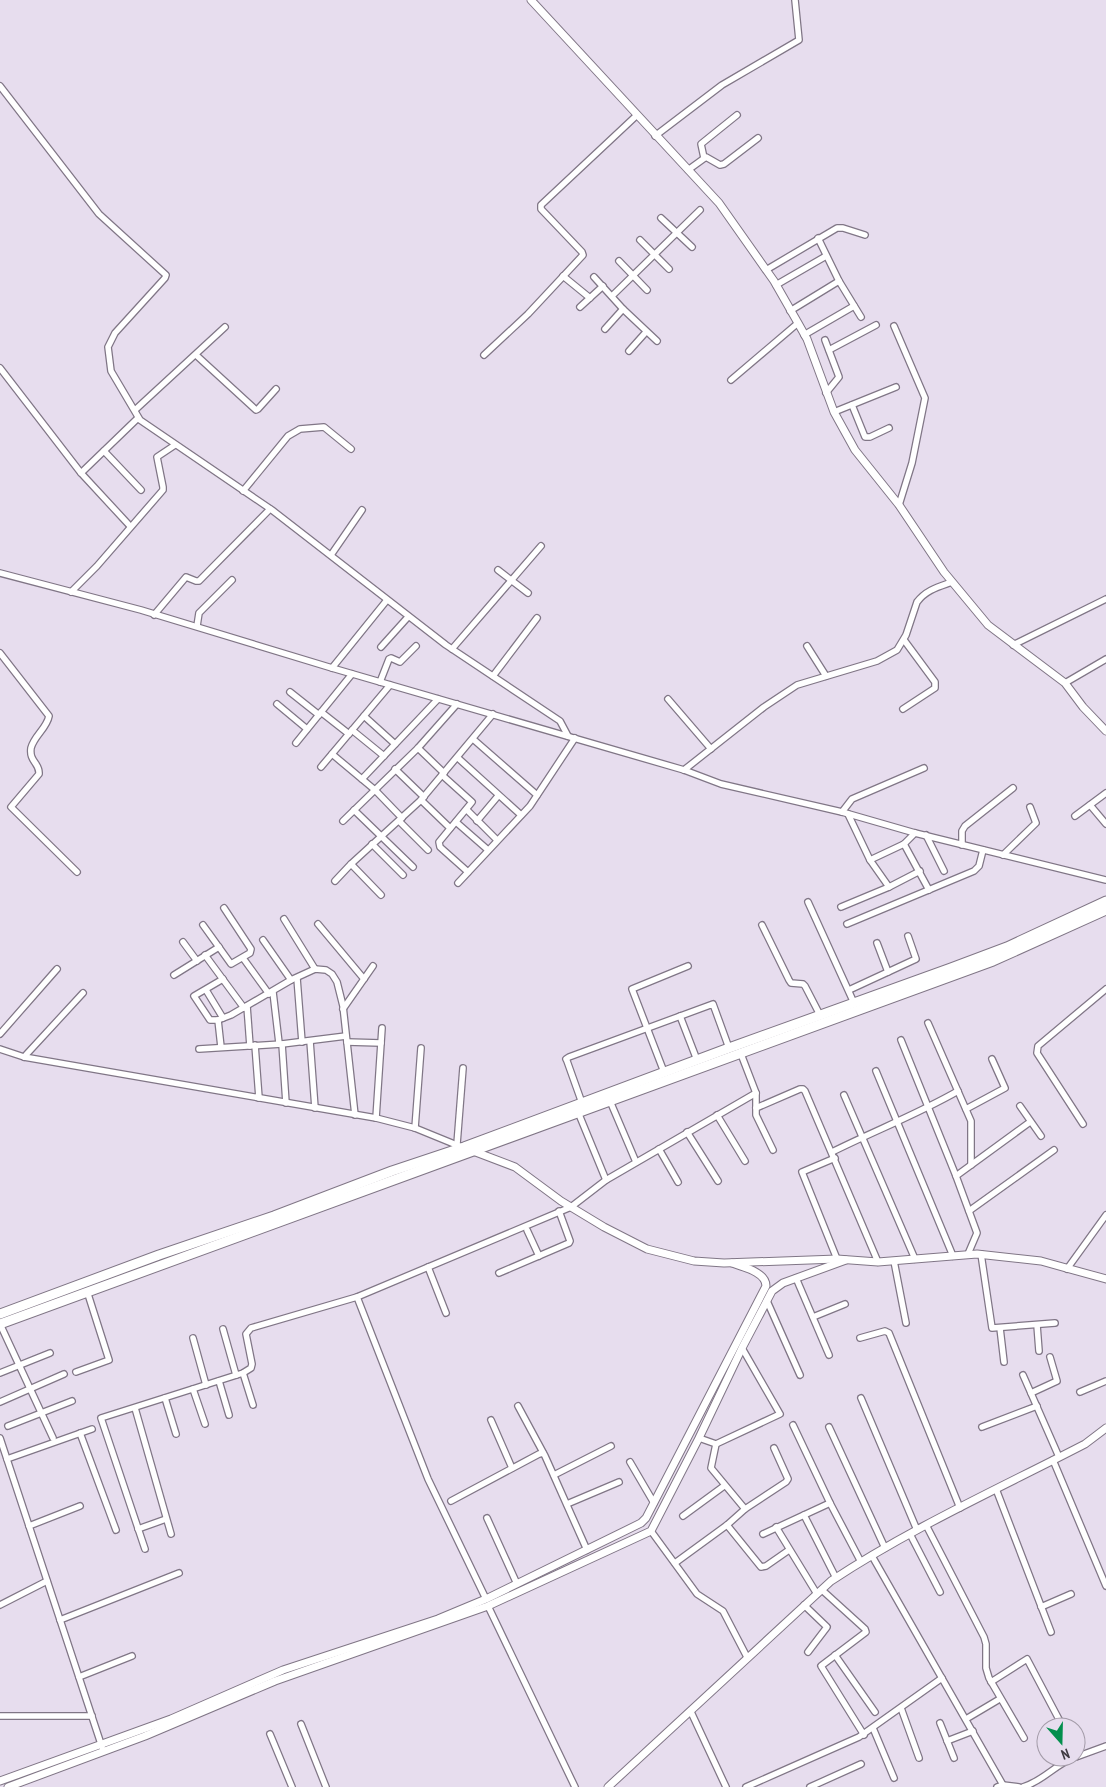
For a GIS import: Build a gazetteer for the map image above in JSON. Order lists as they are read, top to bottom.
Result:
{
  "north": "bottom"
}
